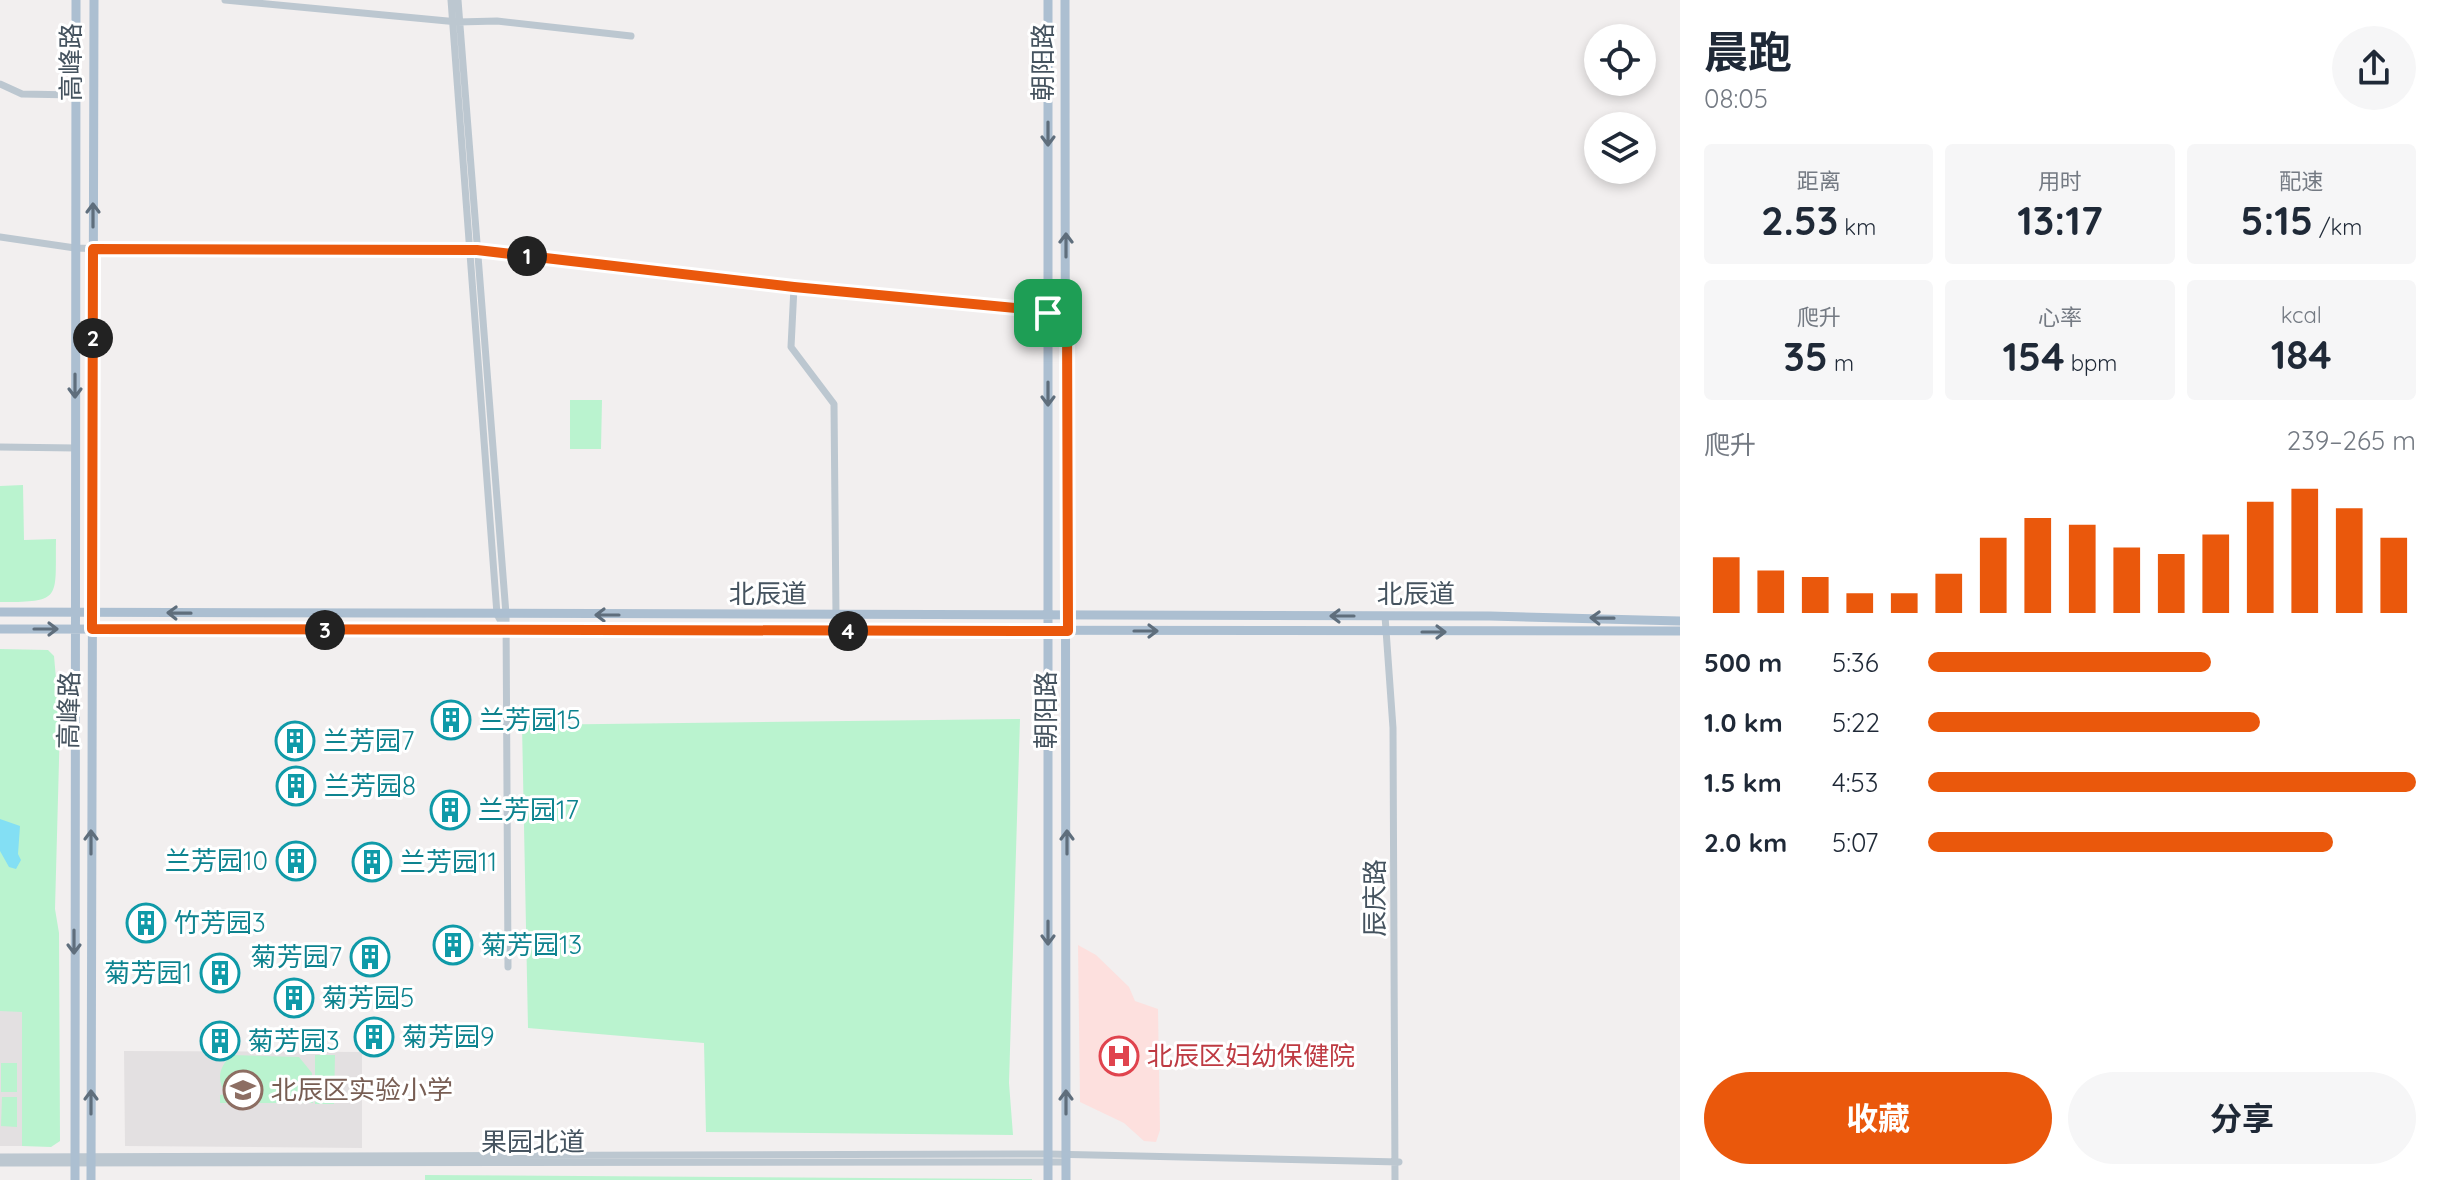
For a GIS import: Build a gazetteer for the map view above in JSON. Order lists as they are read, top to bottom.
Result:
{
  "streets": {
    "main road": ["高峰路", "朝阳路", "北辰道"],
    "street": ["辰庆路", "果园北道"]
  },
  "crossings": [
    ["高峰路", "北辰道"],
    ["高峰路", "果园北道"],
    ["朝阳路", "北辰道"],
    ["朝阳路", "果园北道"],
    ["北辰道", "辰庆路"],
    ["辰庆路", "果园北道"]
  ],
  "places": {
    "building": [
      "兰芳园15",
      "兰芳园7",
      "兰芳园8",
      "兰芳园17",
      "兰芳园10",
      "兰芳园11",
      "竹芳园3",
      "菊芳园13",
      "菊芳园7",
      "菊芳园1",
      "菊芳园5",
      "菊芳园9",
      "菊芳园3"
    ],
    "hospital": ["北辰区妇幼保健院"],
    "school or university": ["北辰区实验小学"]
  },
  "page": {
    "heading": ["晨跑", "08:05"],
    "stats": [
      ["距离", "2.53 km"],
      ["用时", "13:17"],
      ["配速", "5:15 /km"],
      ["爬升", "35 m"],
      ["心率", "154 bpm"],
      ["kcal", "184"]
    ],
    "pins": [
      "1",
      "2",
      "3",
      "4"
    ],
    "chart": ["爬升", "239–265 m"],
    "list": [
      {
        "name": "500 m",
        "note": "5:36"
      },
      {
        "name": "1.0 km",
        "note": "5:22"
      },
      {
        "name": "1.5 km",
        "note": "4:53"
      },
      {
        "name": "2.0 km",
        "note": "5:07"
      }
    ],
    "buttons": ["收藏", "分享"]
  }
}
